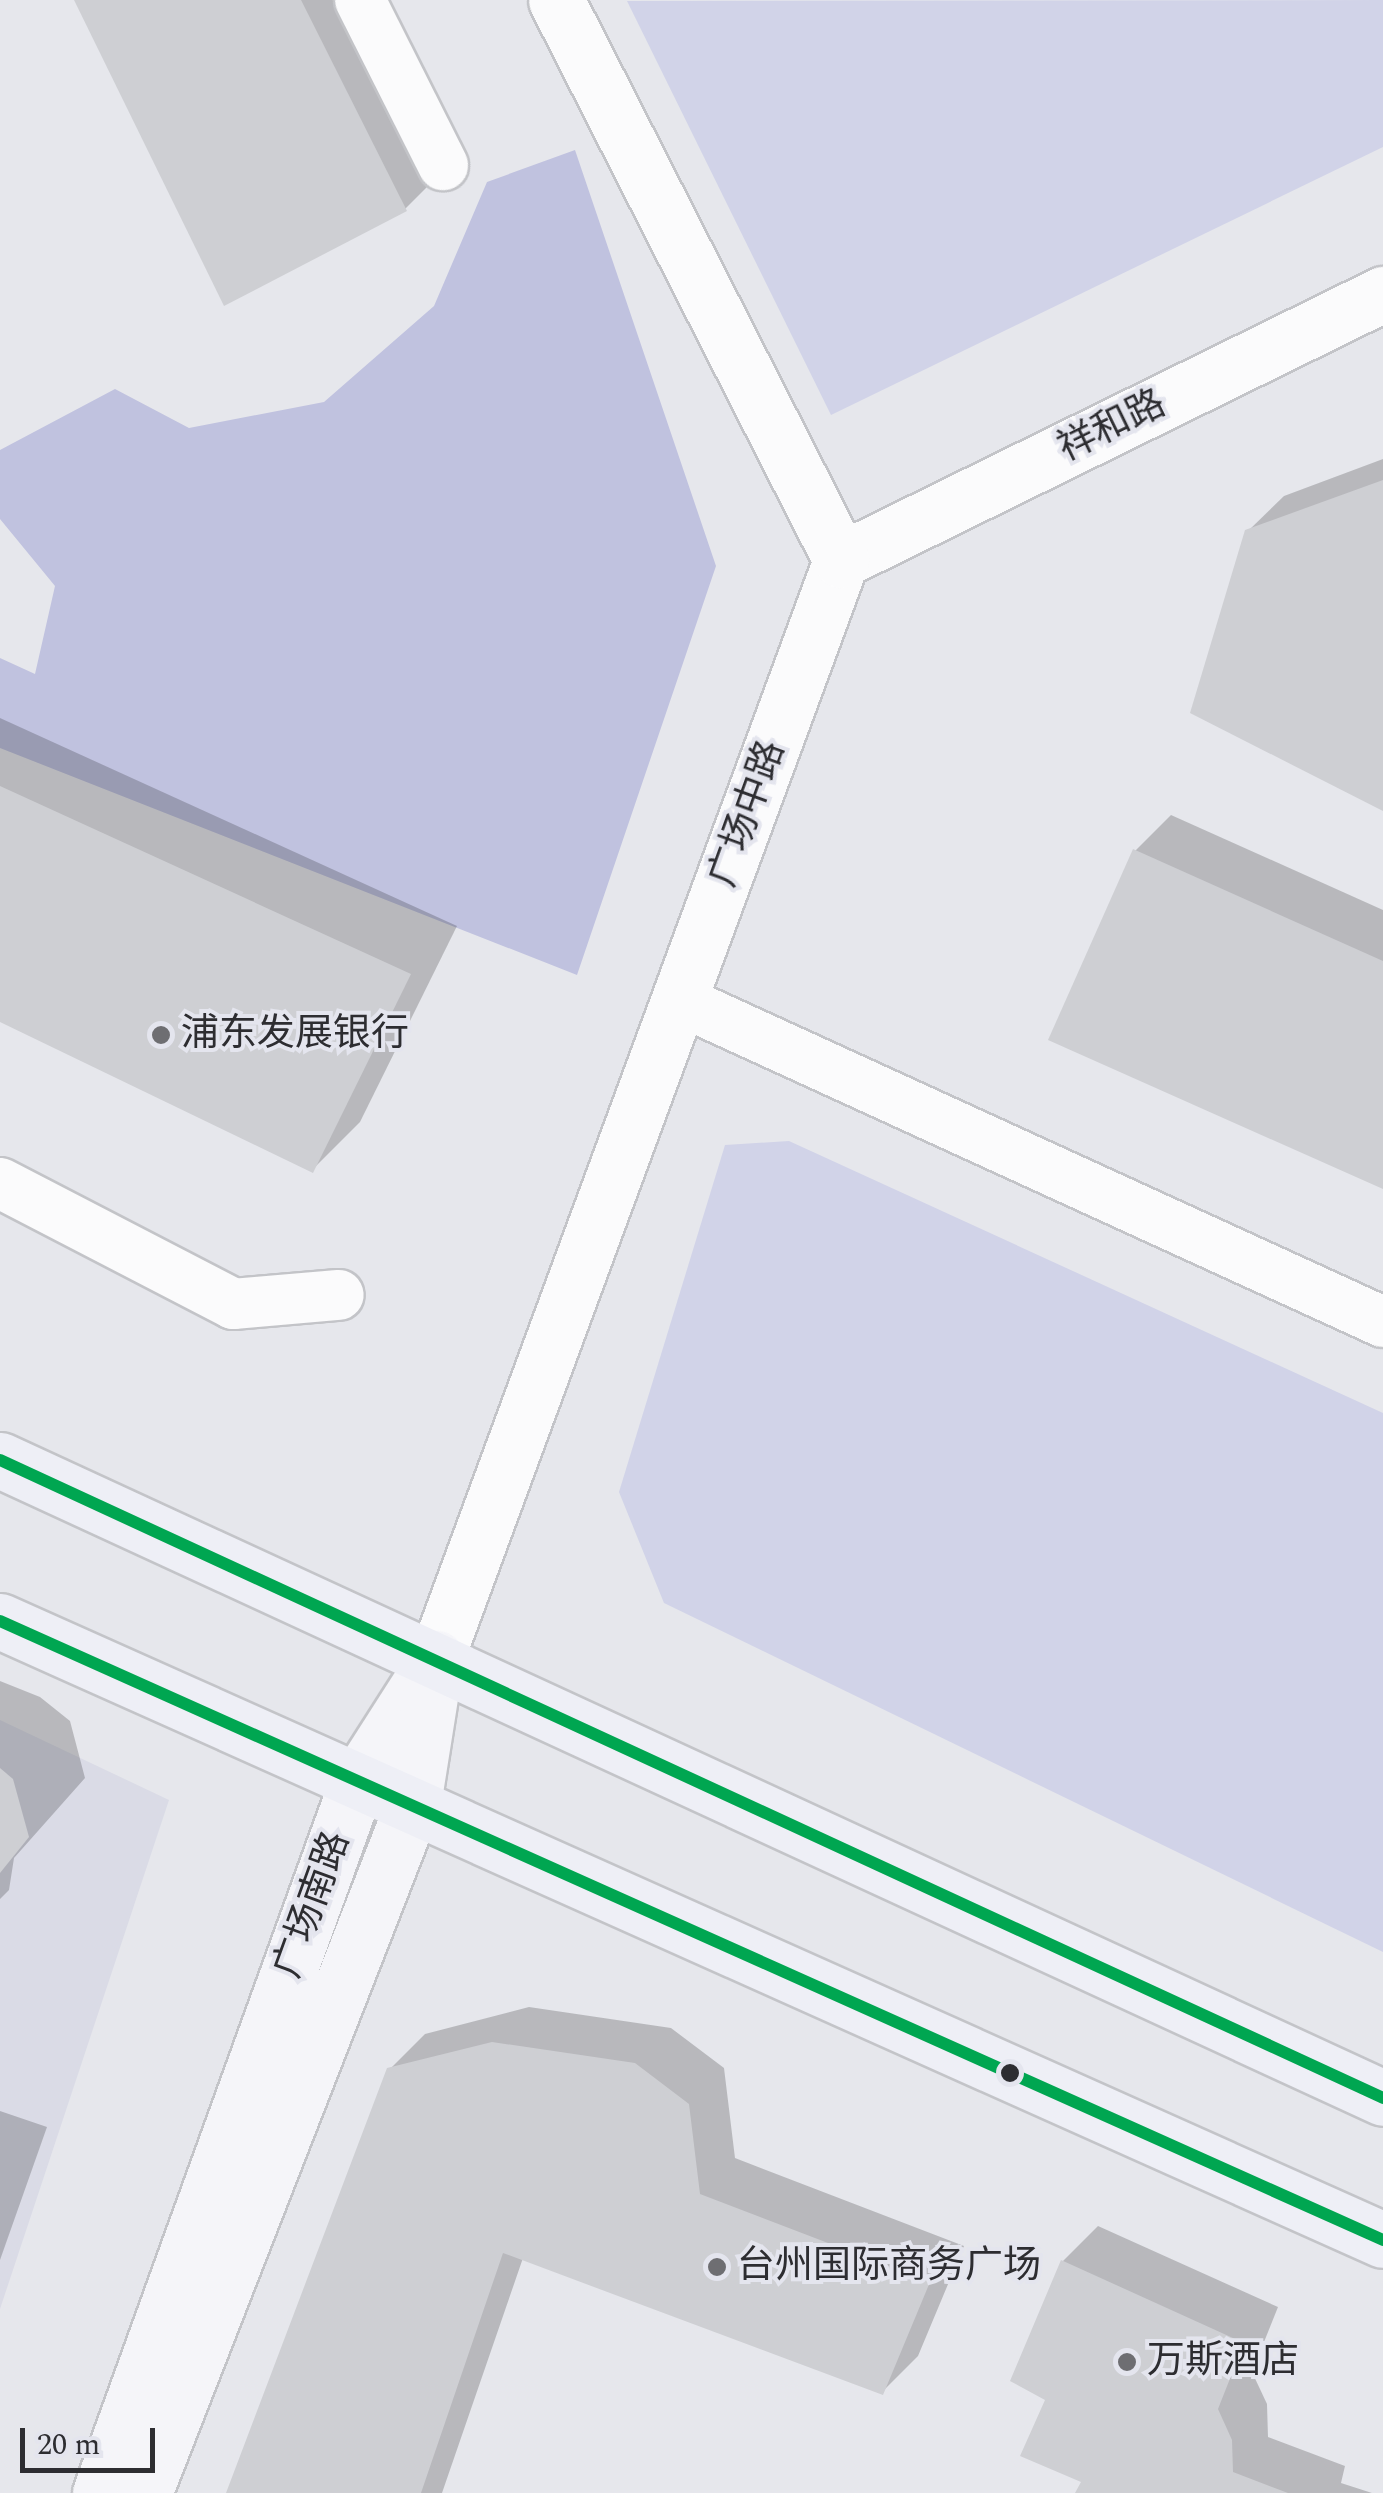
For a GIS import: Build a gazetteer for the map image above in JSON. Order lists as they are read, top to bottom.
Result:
{
  "streets": {
    "main road": ["广场南路"],
    "street": ["祥和路", "广场中路"]
  },
  "crossings": [
    ["祥和路", "广场中路"],
    ["广场中路", "广场南路"]
  ],
  "places": ["浦东发展银行", "台州国际商务广场", "万斯酒店"],
  "scale_bar": "20 m"
}
